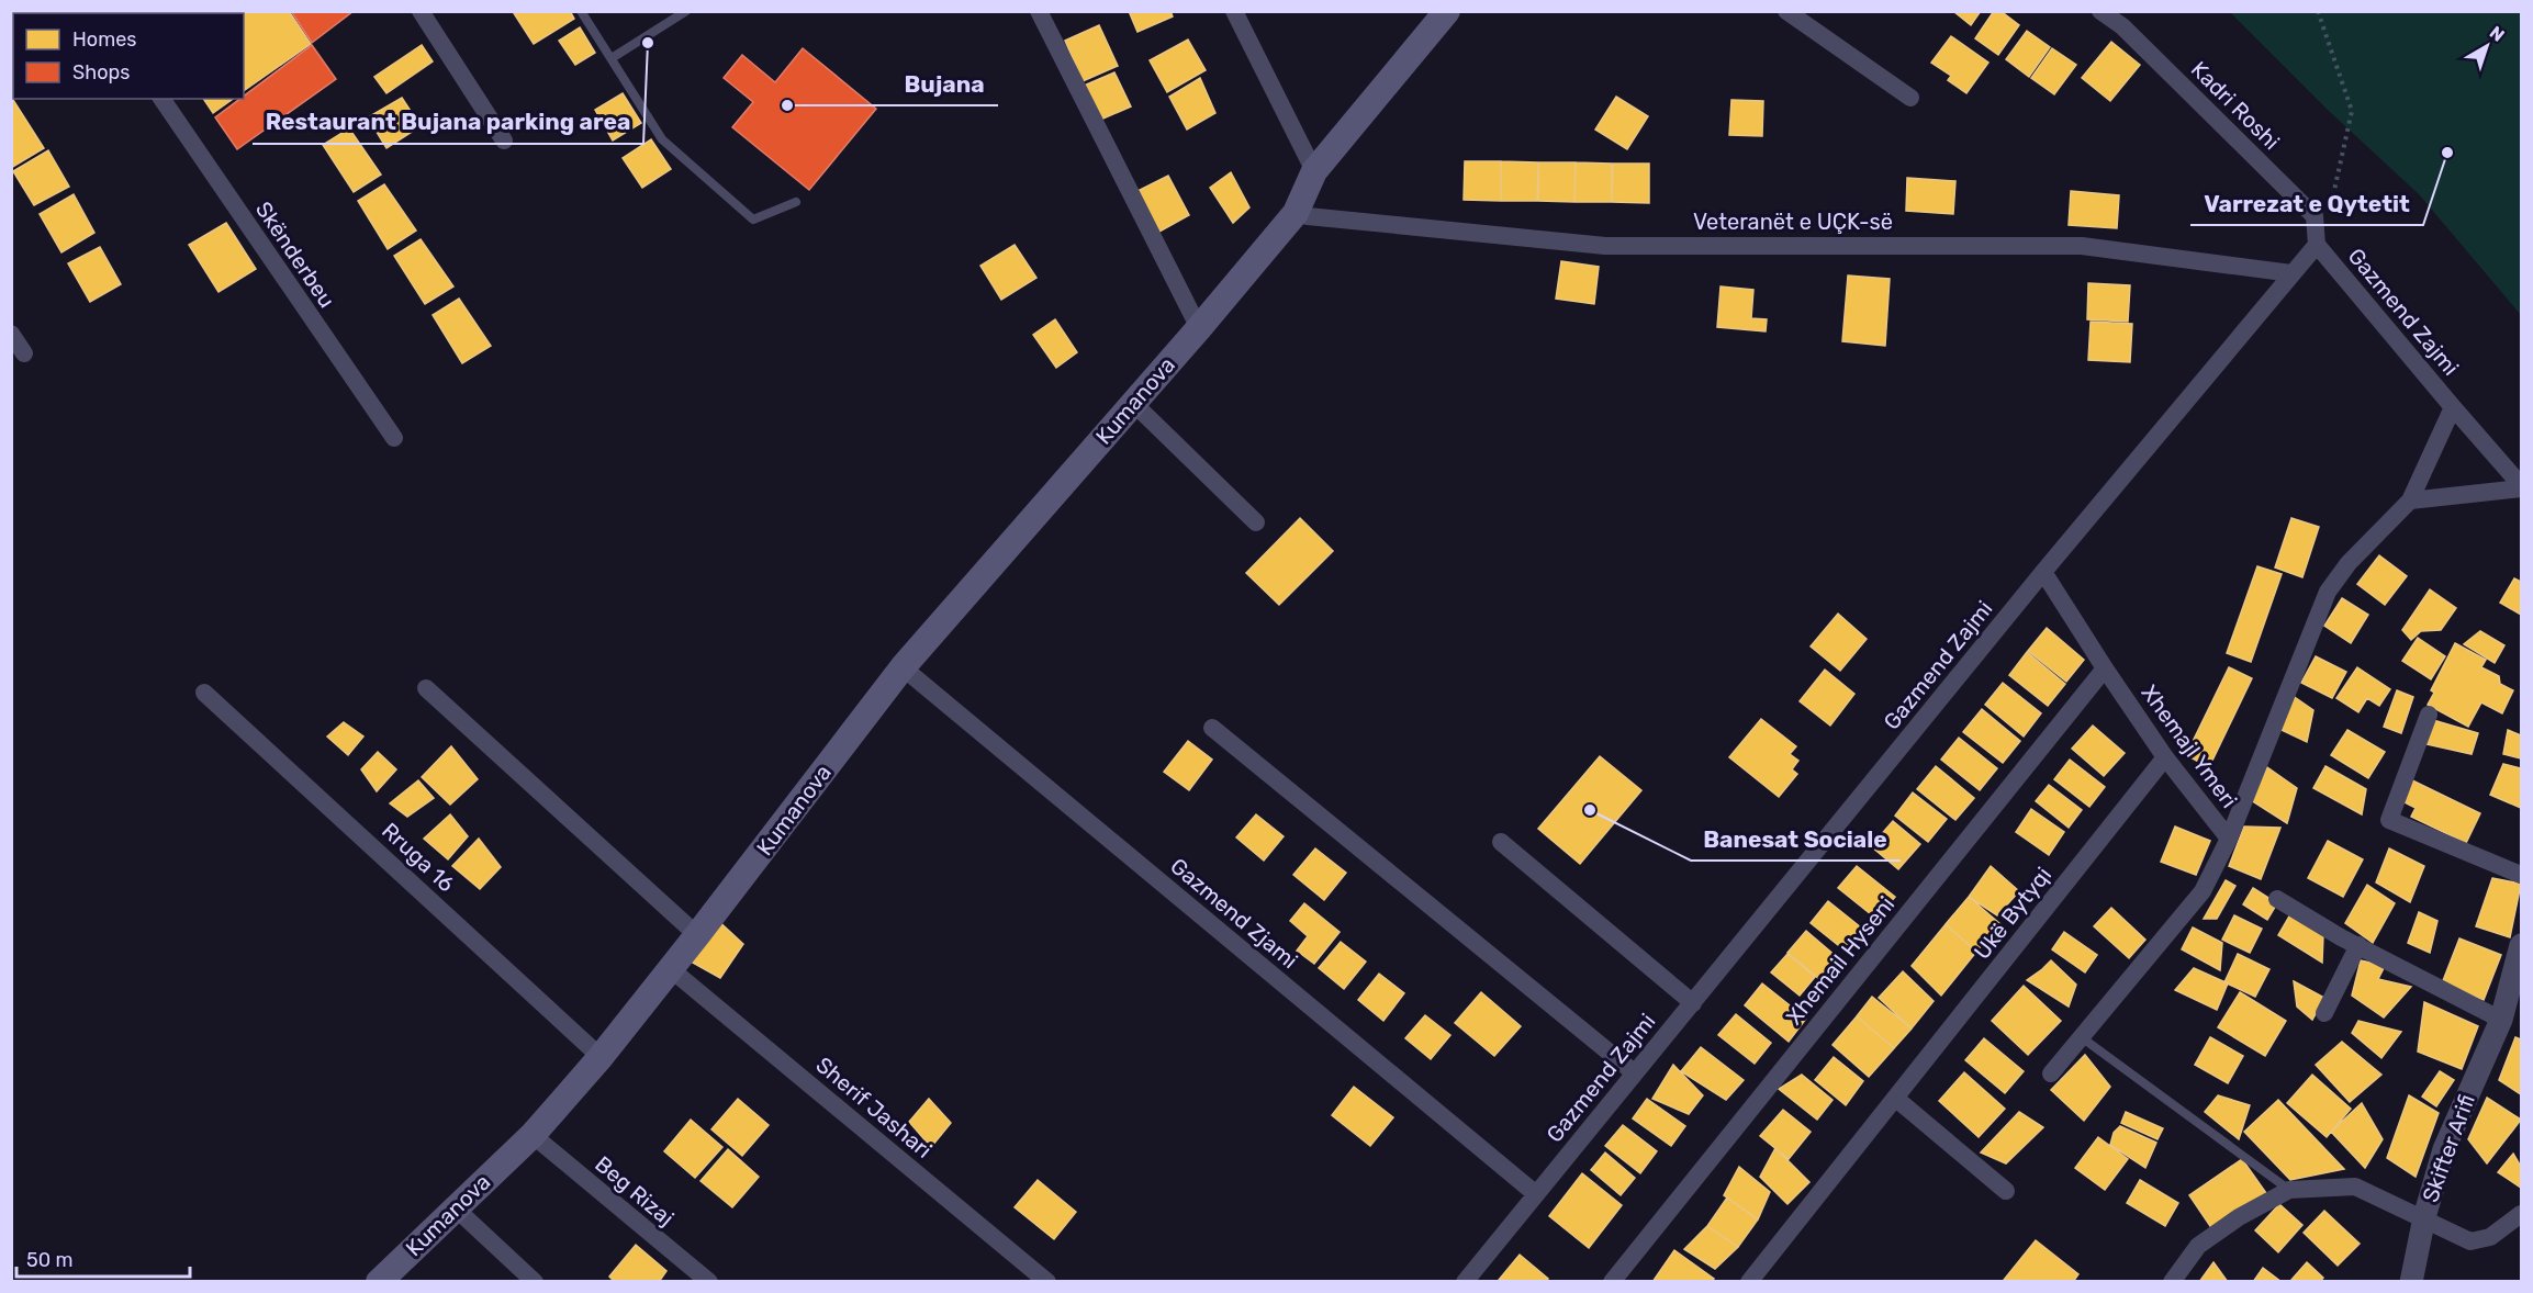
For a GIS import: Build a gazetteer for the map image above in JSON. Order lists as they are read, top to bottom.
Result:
{
  "streets": {
    "main road": ["Kumanova"],
    "street": [
      "Kadri Roshi",
      "Veteranët e UÇK-së",
      "Skënderbeu",
      "Gazmend Zajmi",
      "Xhemajl Ymeri",
      "Rruga 16",
      "Gazmend Zjami",
      "Ukë Bytyqi",
      "Xhemail Hyseni",
      "Sherif Jashari",
      "Skifter Arifi",
      "Beg Rizaj"
    ]
  },
  "crossings": [
    ["Kadri Roshi", "Gazmend Zajmi"],
    ["Veteranët e UÇK-së", "Gazmend Zajmi"],
    ["Veteranët e UÇK-së", "Kumanova"],
    ["Gazmend Zajmi", "Xhemajl Ymeri"],
    ["Gazmend Zajmi", "Gazmend Zjami"],
    ["Kumanova", "Rruga 16"],
    ["Kumanova", "Gazmend Zjami"],
    ["Kumanova", "Sherif Jashari"],
    ["Kumanova", "Beg Rizaj"],
    ["Xhemajl Ymeri", "Ukë Bytyqi"],
    ["Xhemajl Ymeri", "Xhemail Hyseni"]
  ],
  "places": [
    "Restaurant Bujana parking area",
    "Bujana",
    "Varrezat e Qytetit",
    "Banesat Sociale"
  ],
  "legend": ["Homes", "Shops"],
  "scale_bar": "50 m",
  "north": "top right"
}
